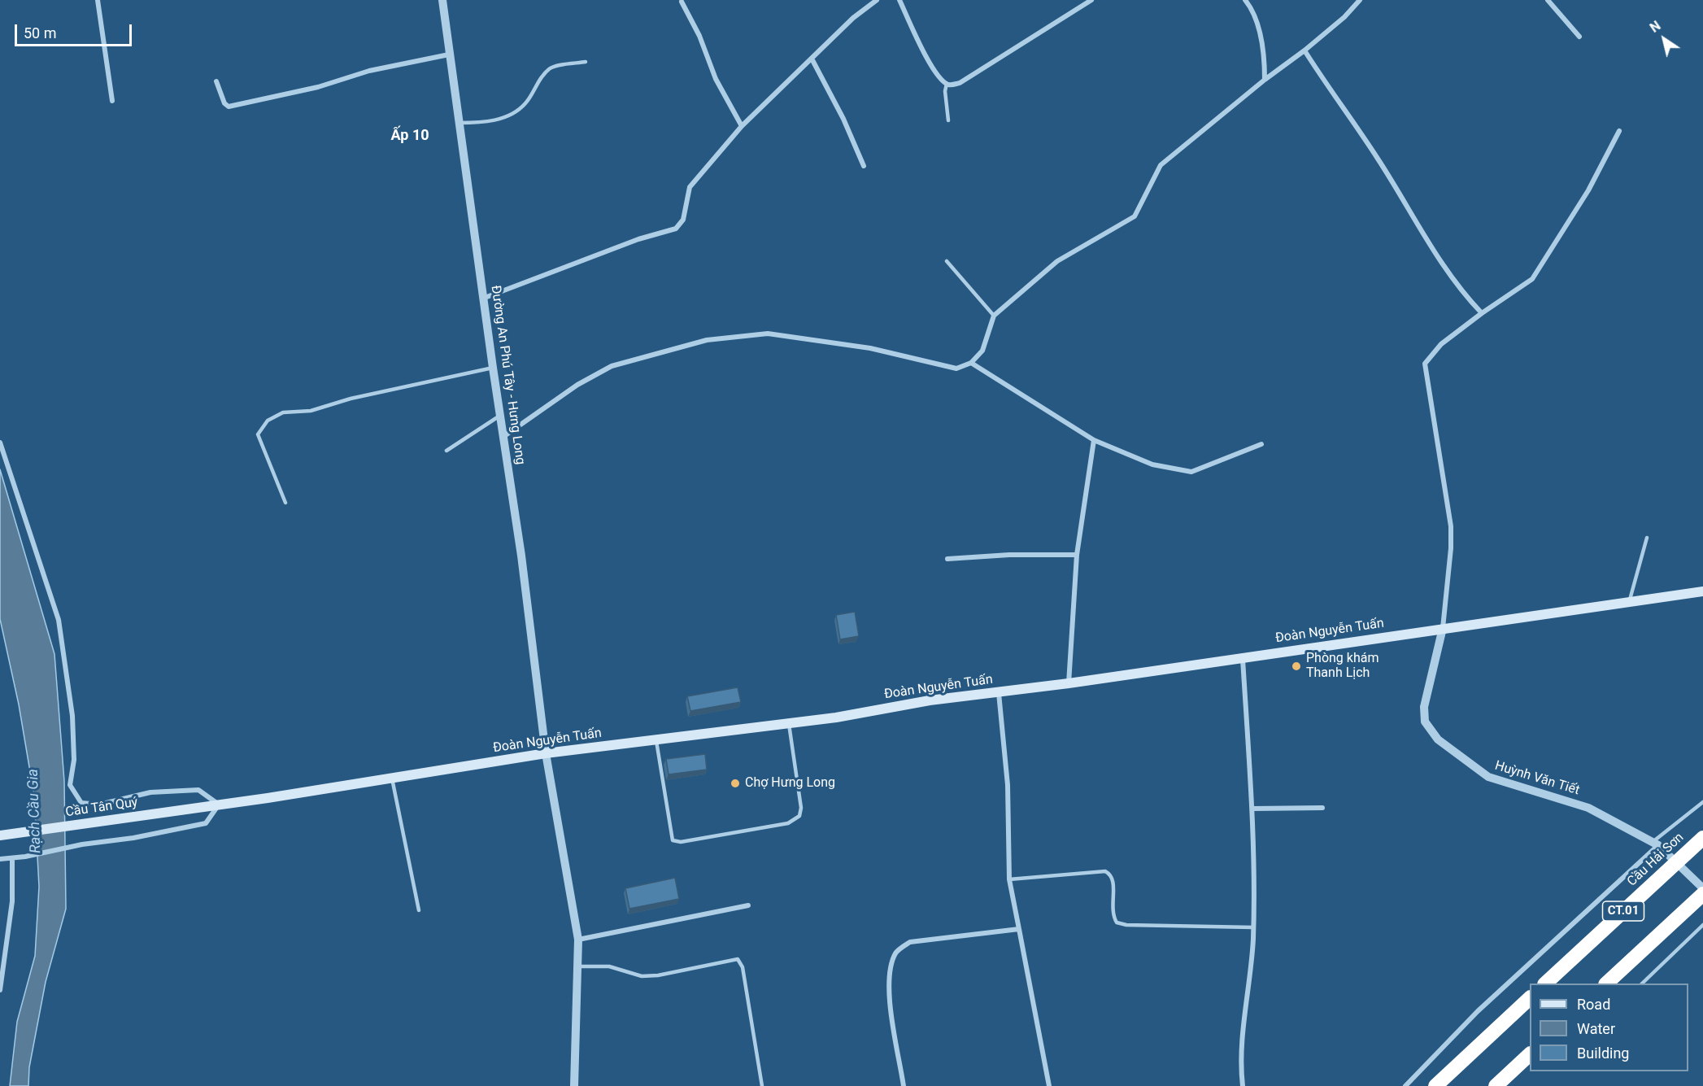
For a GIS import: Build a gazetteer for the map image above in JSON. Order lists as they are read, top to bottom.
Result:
{
  "streets": {
    "highway": ["Cầu Hải Sơn", "CT.01"],
    "main road": ["Đoàn Nguyễn Tuấn", "Cầu Tân Quý"],
    "street": ["Đường An Phú Tây - Hưng Long", "Huỳnh Văn Tiết"]
  },
  "crossings": [
    ["Đường An Phú Tây - Hưng Long", "Đoàn Nguyễn Tuấn"],
    ["Đoàn Nguyễn Tuấn", "Huỳnh Văn Tiết"],
    ["Đoàn Nguyễn Tuấn", "Cầu Tân Quý"]
  ],
  "districts": ["Ấp 10"],
  "water": ["Rạch Cầu Gia"],
  "places": ["Phòng khám Thanh Lịch", "Chợ Hưng Long"],
  "legend": ["Road", "Water", "Building"],
  "scale_bar": "50 m",
  "north": "top left"
}
